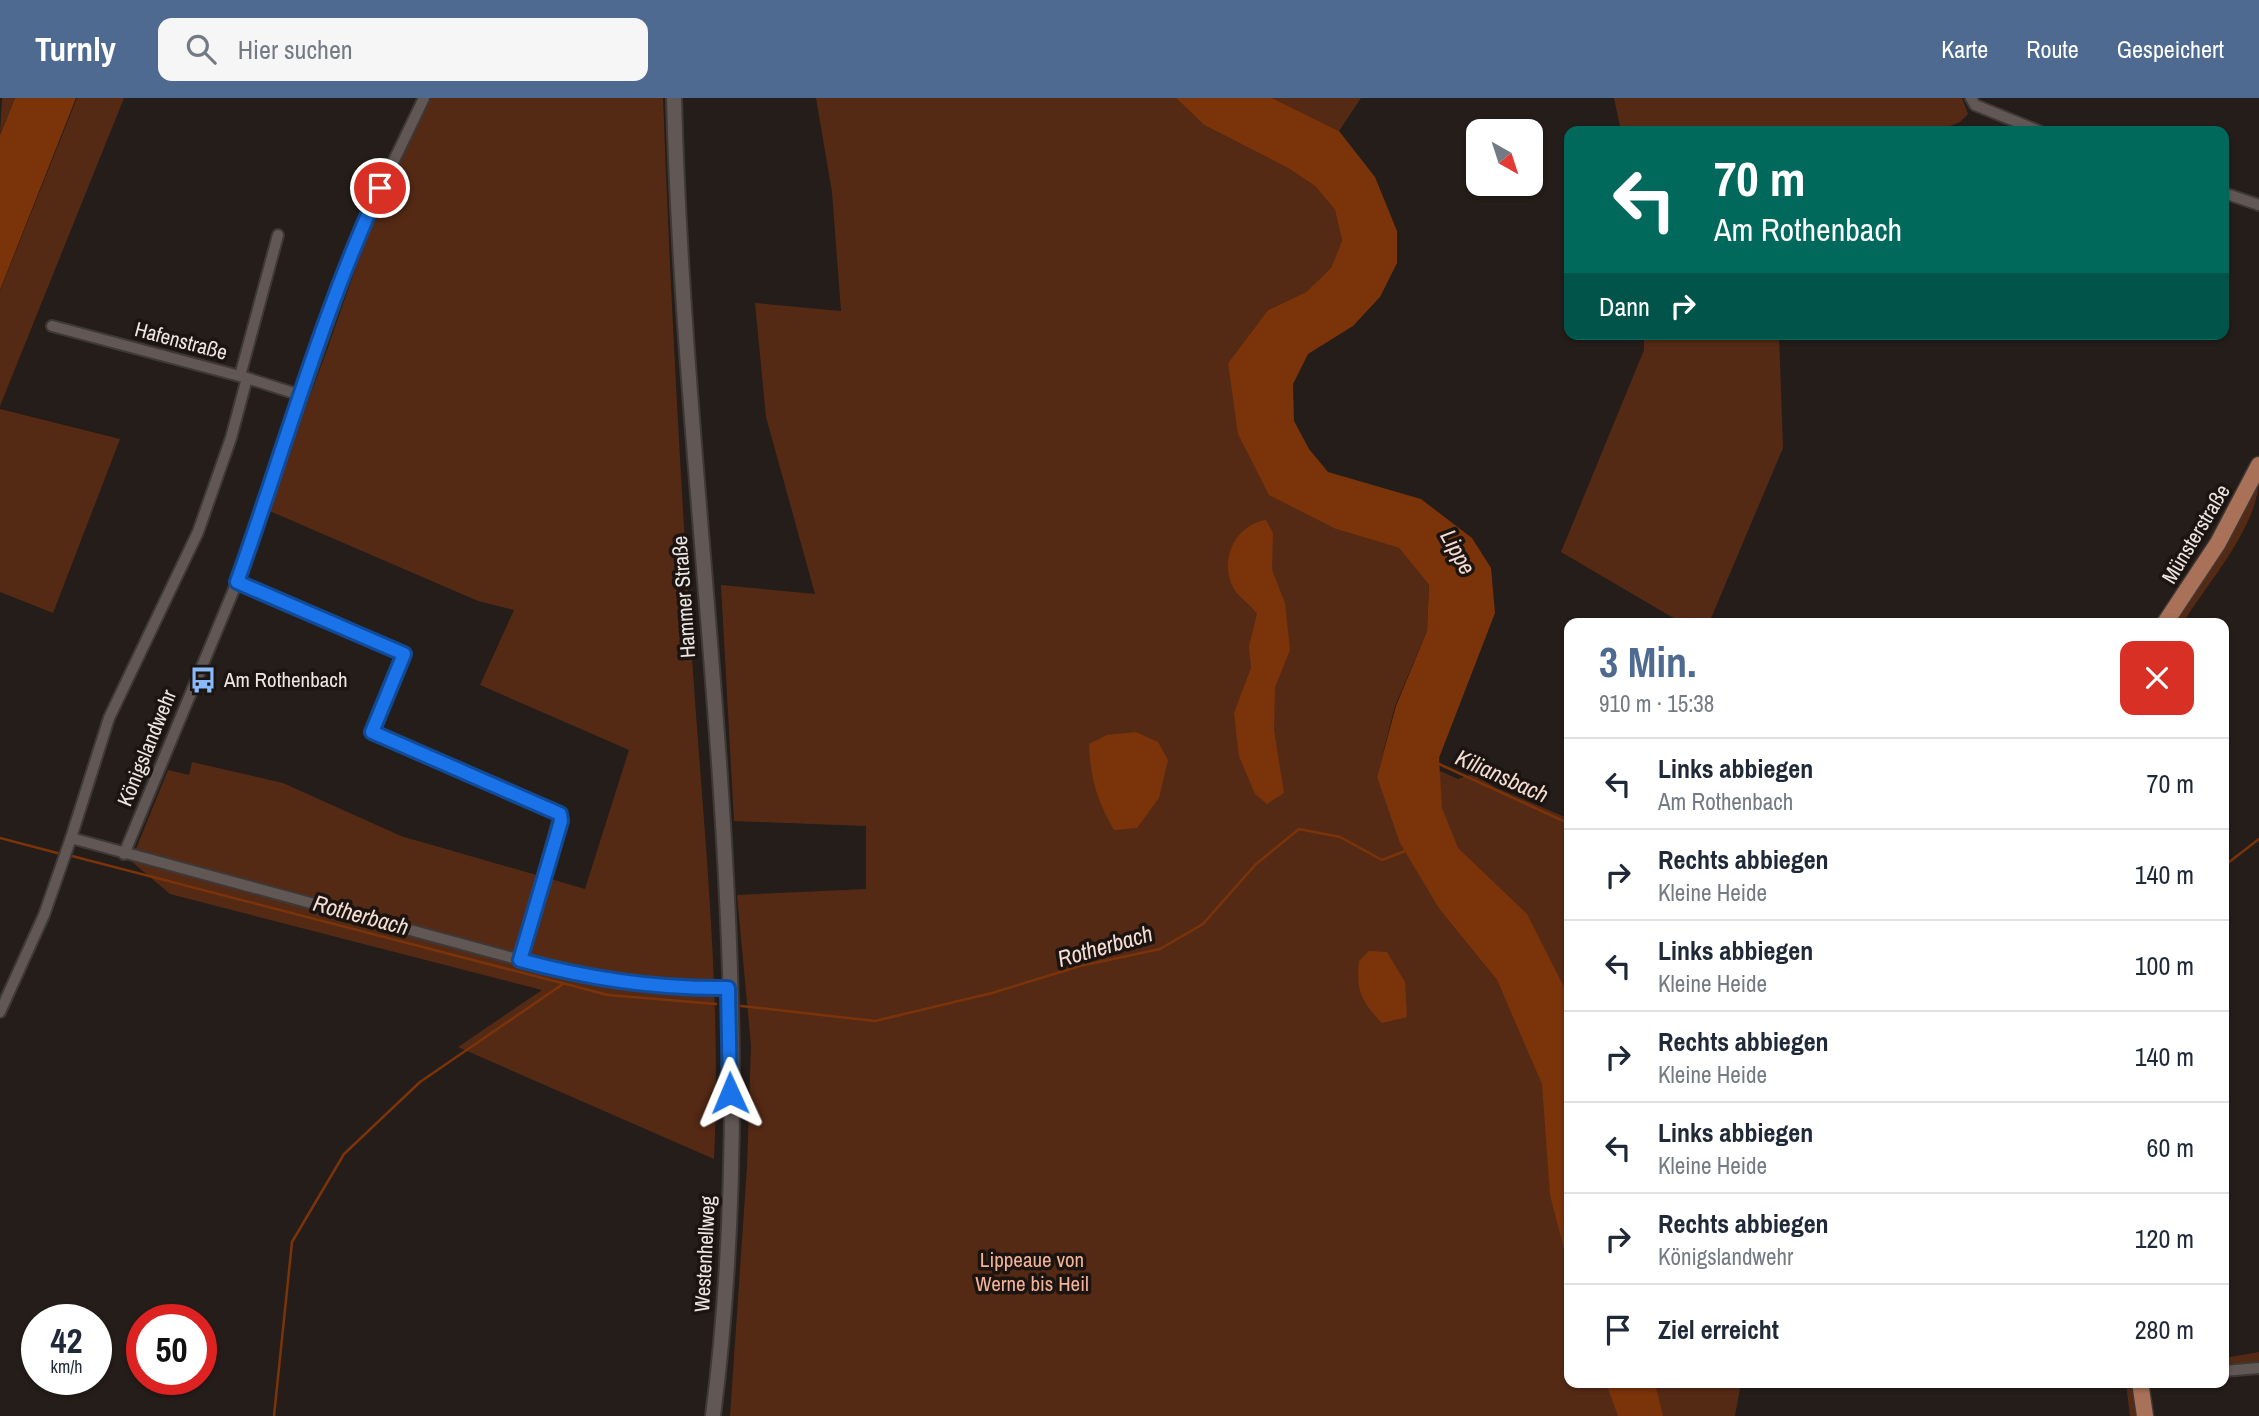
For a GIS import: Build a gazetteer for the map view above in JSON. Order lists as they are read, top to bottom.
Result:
{
  "streets": {
    "main road": ["Münsterstraße", "Hammer Straße", "Westenhellweg"],
    "street": ["Hafenstraße", "Königslandwehr"]
  },
  "crossings": [
    ["Hafenstraße", "Königslandwehr"],
    ["Hammer Straße", "Westenhellweg"]
  ],
  "water": ["Lippe", "Kiliansbach", "Rotherbach"],
  "parks": ["Lippeaue von Werne bis Heil"],
  "places": {
    "bus stop": ["Am Rothenbach"]
  },
  "north": "bottom right",
  "page": {
    "header": "Turnly",
    "search": "Hier suchen",
    "nav": ["Karte", "Route", "Gespeichert"],
    "turn": ["70 m", "Am Rothenbach"],
    "then": "Dann",
    "heading": ["3 Min.", "910 m · 15:38"],
    "list": [
      {
        "name": "Links abbiegen",
        "note": "Am Rothenbach",
        "value": "70 m"
      },
      {
        "name": "Rechts abbiegen",
        "note": "Kleine Heide",
        "value": "140 m"
      },
      {
        "name": "Links abbiegen",
        "note": "Kleine Heide",
        "value": "100 m"
      },
      {
        "name": "Rechts abbiegen",
        "note": "Kleine Heide",
        "value": "140 m"
      },
      {
        "name": "Links abbiegen",
        "note": "Kleine Heide",
        "value": "60 m"
      },
      {
        "name": "Rechts abbiegen",
        "note": "Königslandwehr",
        "value": "120 m"
      },
      {
        "name": "Ziel erreicht",
        "value": "280 m"
      }
    ],
    "speed": "42 km/h",
    "limit": "50"
  }
}
